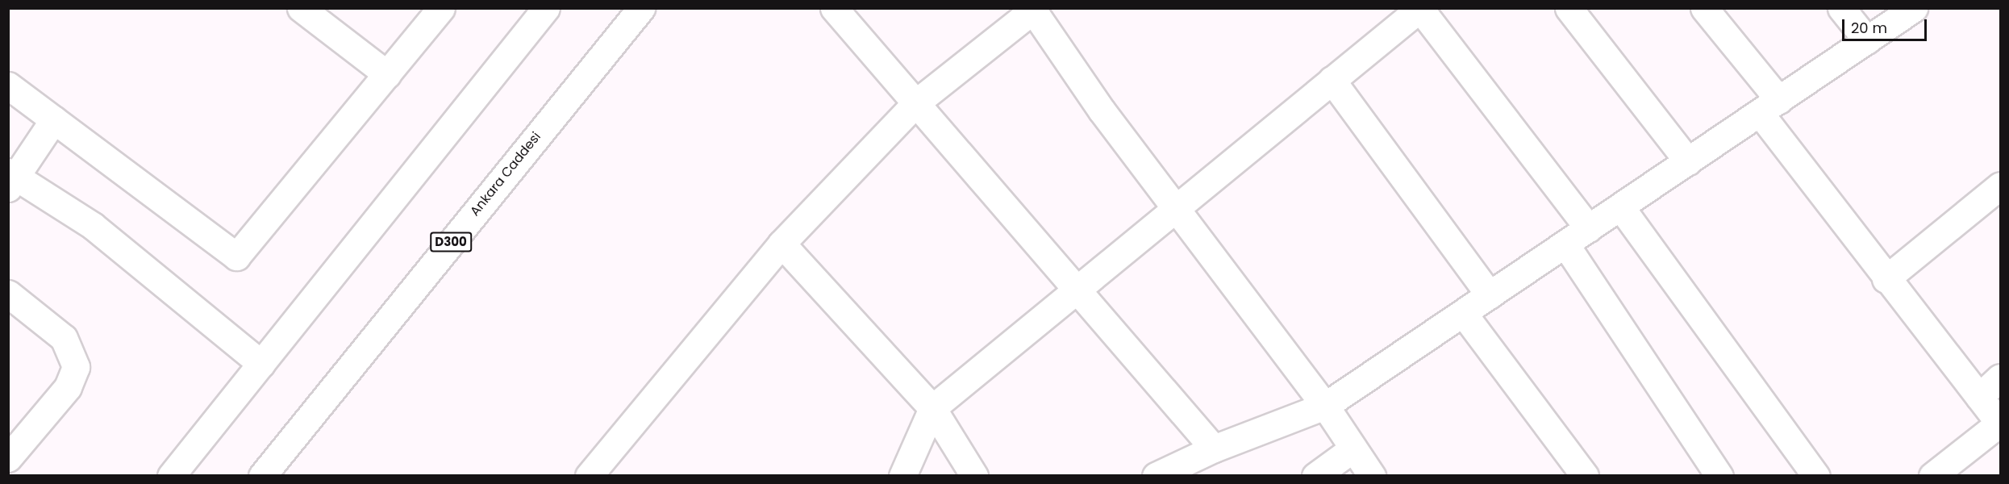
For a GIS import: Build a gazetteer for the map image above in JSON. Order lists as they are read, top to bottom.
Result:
{
  "streets": {
    "main road": ["Ankara Caddesi", "D300"]
  },
  "scale_bar": "20 m"
}
